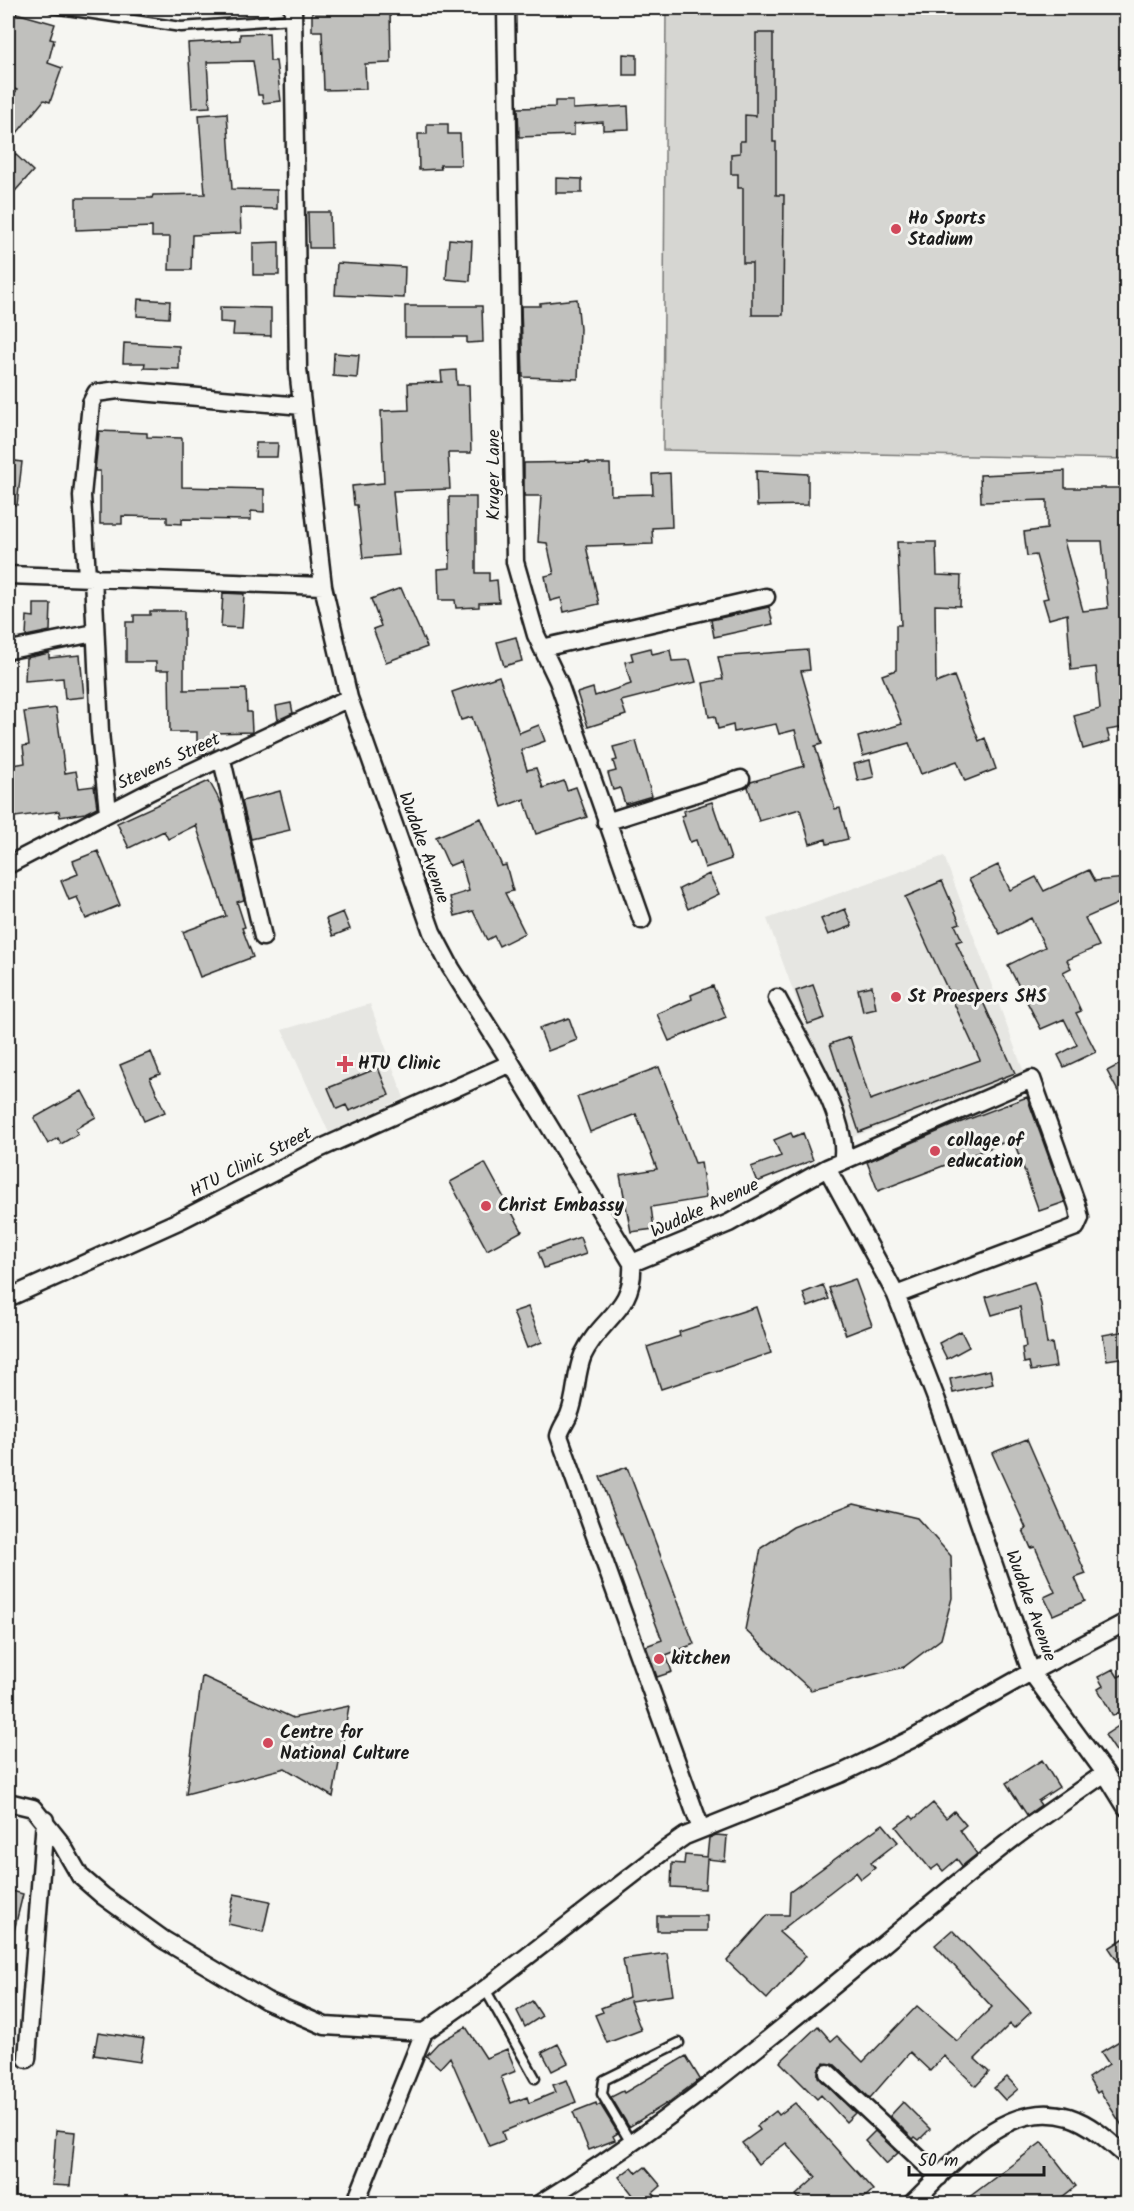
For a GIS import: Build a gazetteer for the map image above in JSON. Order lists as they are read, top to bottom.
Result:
{
  "streets": {
    "street": [
      "Kruger Lane",
      "Stevens Street",
      "Wudake Avenue",
      "HTU Clinic Street"
    ]
  },
  "crossings": [
    ["Stevens Street", "Wudake Avenue"],
    ["Wudake Avenue", "HTU Clinic Street"]
  ],
  "places": {
    "other": [
      "Ho Sports Stadium",
      "St Proespers SHS",
      "collage of education",
      "Christ Embassy",
      "kitchen",
      "Centre for National Culture"
    ],
    "health": ["HTU Clinic"]
  },
  "scale_bar": "50 m"
}
